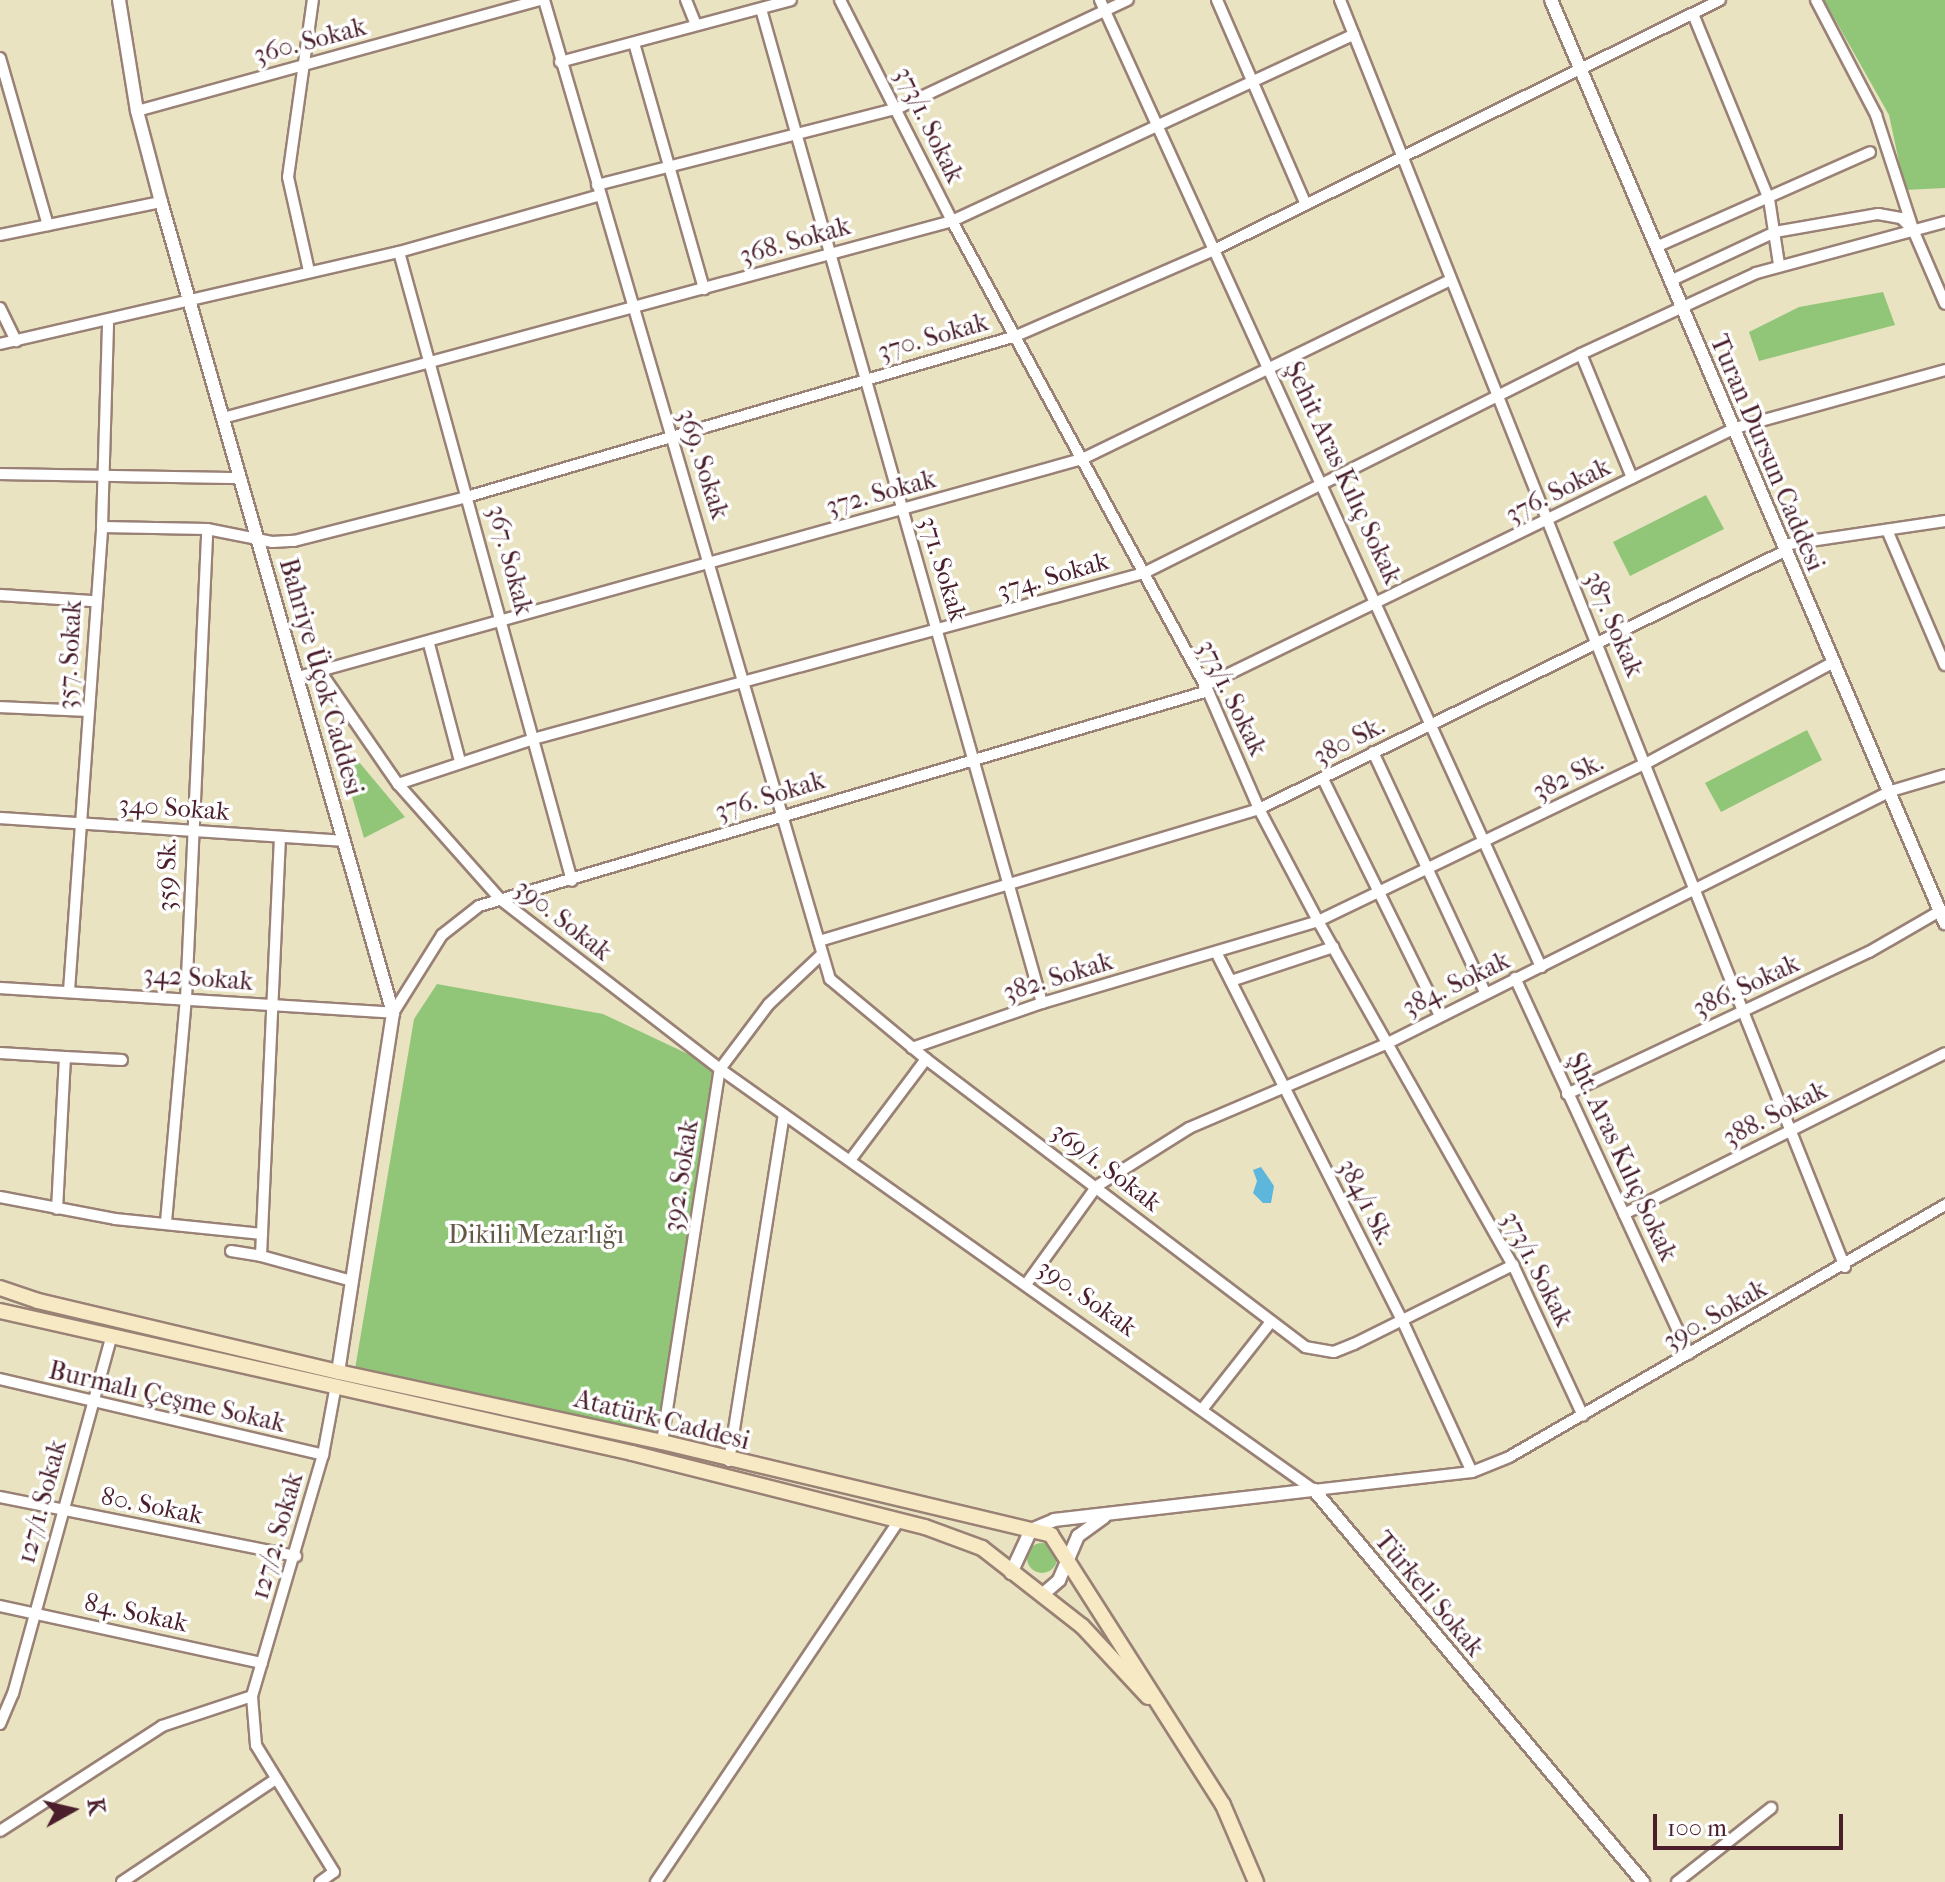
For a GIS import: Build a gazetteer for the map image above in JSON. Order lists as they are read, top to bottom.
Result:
{
  "streets": {
    "main road": ["Atatürk Caddesi"],
    "street": [
      "360. Sokak",
      "373/1. Sokak",
      "368. Sokak",
      "370. Sokak",
      "Turan Dursun Caddesi",
      "369. Sokak",
      "Şehit Aras Kılıç Sokak",
      "376. Sokak",
      "372. Sokak",
      "367. Sokak",
      "371. Sokak",
      "374. Sokak",
      "387. Sokak",
      "357. Sokak",
      "Bahriye Üçok Caddesi",
      "380 Sk.",
      "382 Sk.",
      "340 Sokak",
      "359 Sk.",
      "390. Sokak",
      "382. Sokak",
      "342 Sokak",
      "384. Sokak",
      "386. Sokak",
      "388. Sokak",
      "Şht. Aras Kılıç Sokak",
      "369/1. Sokak",
      "392. Sokak",
      "384/1 Sk.",
      "Burmalı Çeşme Sokak",
      "127/1. Sokak",
      "80. Sokak",
      "127/2. Sokak",
      "Türkeli Sokak",
      "84. Sokak"
    ]
  },
  "crossings": [
    ["360. Sokak", "369. Sokak"],
    ["360. Sokak", "Bahriye Üçok Caddesi"],
    ["373/1. Sokak", "368. Sokak"],
    ["373/1. Sokak", "370. Sokak"],
    ["373/1. Sokak", "376. Sokak"],
    ["373/1. Sokak", "372. Sokak"],
    ["373/1. Sokak", "374. Sokak"],
    ["373/1. Sokak", "380 Sk."],
    ["373/1. Sokak", "382 Sk."],
    ["373/1. Sokak", "390. Sokak"],
    ["373/1. Sokak", "382. Sokak"],
    ["373/1. Sokak", "384. Sokak"],
    ["373/1. Sokak", "369/1. Sokak"],
    ["368. Sokak", "369. Sokak"],
    ["368. Sokak", "Şehit Aras Kılıç Sokak"],
    ["368. Sokak", "367. Sokak"],
    ["368. Sokak", "371. Sokak"],
    ["368. Sokak", "387. Sokak"],
    ["368. Sokak", "Bahriye Üçok Caddesi"],
    ["370. Sokak", "Turan Dursun Caddesi"],
    ["370. Sokak", "369. Sokak"],
    ["370. Sokak", "Şehit Aras Kılıç Sokak"],
    ["370. Sokak", "367. Sokak"],
    ["370. Sokak", "371. Sokak"],
    ["370. Sokak", "387. Sokak"],
    ["370. Sokak", "357. Sokak"],
    ["370. Sokak", "Bahriye Üçok Caddesi"],
    ["370. Sokak", "359 Sk."],
    ["Turan Dursun Caddesi", "376. Sokak"],
    ["Turan Dursun Caddesi", "374. Sokak"],
    ["Turan Dursun Caddesi", "380 Sk."],
    ["Turan Dursun Caddesi", "382 Sk."],
    ["Turan Dursun Caddesi", "384. Sokak"],
    ["Turan Dursun Caddesi", "386. Sokak"],
    ["369. Sokak", "376. Sokak"],
    ["369. Sokak", "372. Sokak"],
    ["369. Sokak", "374. Sokak"],
    ["369. Sokak", "380 Sk."],
    ["369. Sokak", "369/1. Sokak"],
    ["Şehit Aras Kılıç Sokak", "376. Sokak"],
    ["Şehit Aras Kılıç Sokak", "372. Sokak"],
    ["Şehit Aras Kılıç Sokak", "374. Sokak"],
    ["Şehit Aras Kılıç Sokak", "380 Sk."],
    ["Şehit Aras Kılıç Sokak", "382 Sk."],
    ["Şehit Aras Kılıç Sokak", "384. Sokak"],
    ["376. Sokak", "367. Sokak"],
    ["376. Sokak", "371. Sokak"],
    ["376. Sokak", "387. Sokak"],
    ["376. Sokak", "Bahriye Üçok Caddesi"],
    ["376. Sokak", "390. Sokak"],
    ["376. Sokak", "342 Sokak"],
    ["372. Sokak", "367. Sokak"],
    ["372. Sokak", "371. Sokak"],
    ["372. Sokak", "387. Sokak"],
    ["372. Sokak", "Bahriye Üçok Caddesi"],
    ["372. Sokak", "390. Sokak"],
    ["367. Sokak", "374. Sokak"],
    ["371. Sokak", "374. Sokak"],
    ["371. Sokak", "380 Sk."],
    ["371. Sokak", "382. Sokak"],
    ["374. Sokak", "387. Sokak"],
    ["374. Sokak", "390. Sokak"],
    ["387. Sokak", "380 Sk."],
    ["387. Sokak", "382 Sk."],
    ["387. Sokak", "390. Sokak"],
    ["387. Sokak", "384. Sokak"],
    ["387. Sokak", "386. Sokak"],
    ["387. Sokak", "388. Sokak"],
    ["357. Sokak", "340 Sokak"],
    ["357. Sokak", "342 Sokak"],
    ["Bahriye Üçok Caddesi", "340 Sokak"],
    ["Bahriye Üçok Caddesi", "342 Sokak"],
    ["Bahriye Üçok Caddesi", "Atatürk Caddesi"],
    ["Bahriye Üçok Caddesi", "127/2. Sokak"],
    ["380 Sk.", "369/1. Sokak"],
    ["382 Sk.", "382. Sokak"],
    ["340 Sokak", "359 Sk."],
    ["359 Sk.", "342 Sokak"],
    ["390. Sokak", "384. Sokak"],
    ["390. Sokak", "Şht. Aras Kılıç Sokak"],
    ["390. Sokak", "392. Sokak"],
    ["390. Sokak", "384/1 Sk."],
    ["390. Sokak", "Türkeli Sokak"],
    ["382. Sokak", "369/1. Sokak"],
    ["382. Sokak", "384/1 Sk."],
    ["384. Sokak", "Şht. Aras Kılıç Sokak"],
    ["384. Sokak", "369/1. Sokak"],
    ["384. Sokak", "384/1 Sk."],
    ["386. Sokak", "Şht. Aras Kılıç Sokak"],
    ["388. Sokak", "Şht. Aras Kılıç Sokak"],
    ["369/1. Sokak", "392. Sokak"],
    ["369/1. Sokak", "384/1 Sk."],
    ["392. Sokak", "Atatürk Caddesi"],
    ["Burmalı Çeşme Sokak", "127/1. Sokak"],
    ["Burmalı Çeşme Sokak", "127/2. Sokak"],
    ["Atatürk Caddesi", "127/1. Sokak"],
    ["Atatürk Caddesi", "127/2. Sokak"],
    ["127/1. Sokak", "80. Sokak"],
    ["127/1. Sokak", "84. Sokak"],
    ["80. Sokak", "127/2. Sokak"],
    ["127/2. Sokak", "84. Sokak"]
  ],
  "parks": ["Dikili Mezarlığı"],
  "scale_bar": "100 m",
  "north": "right"
}
